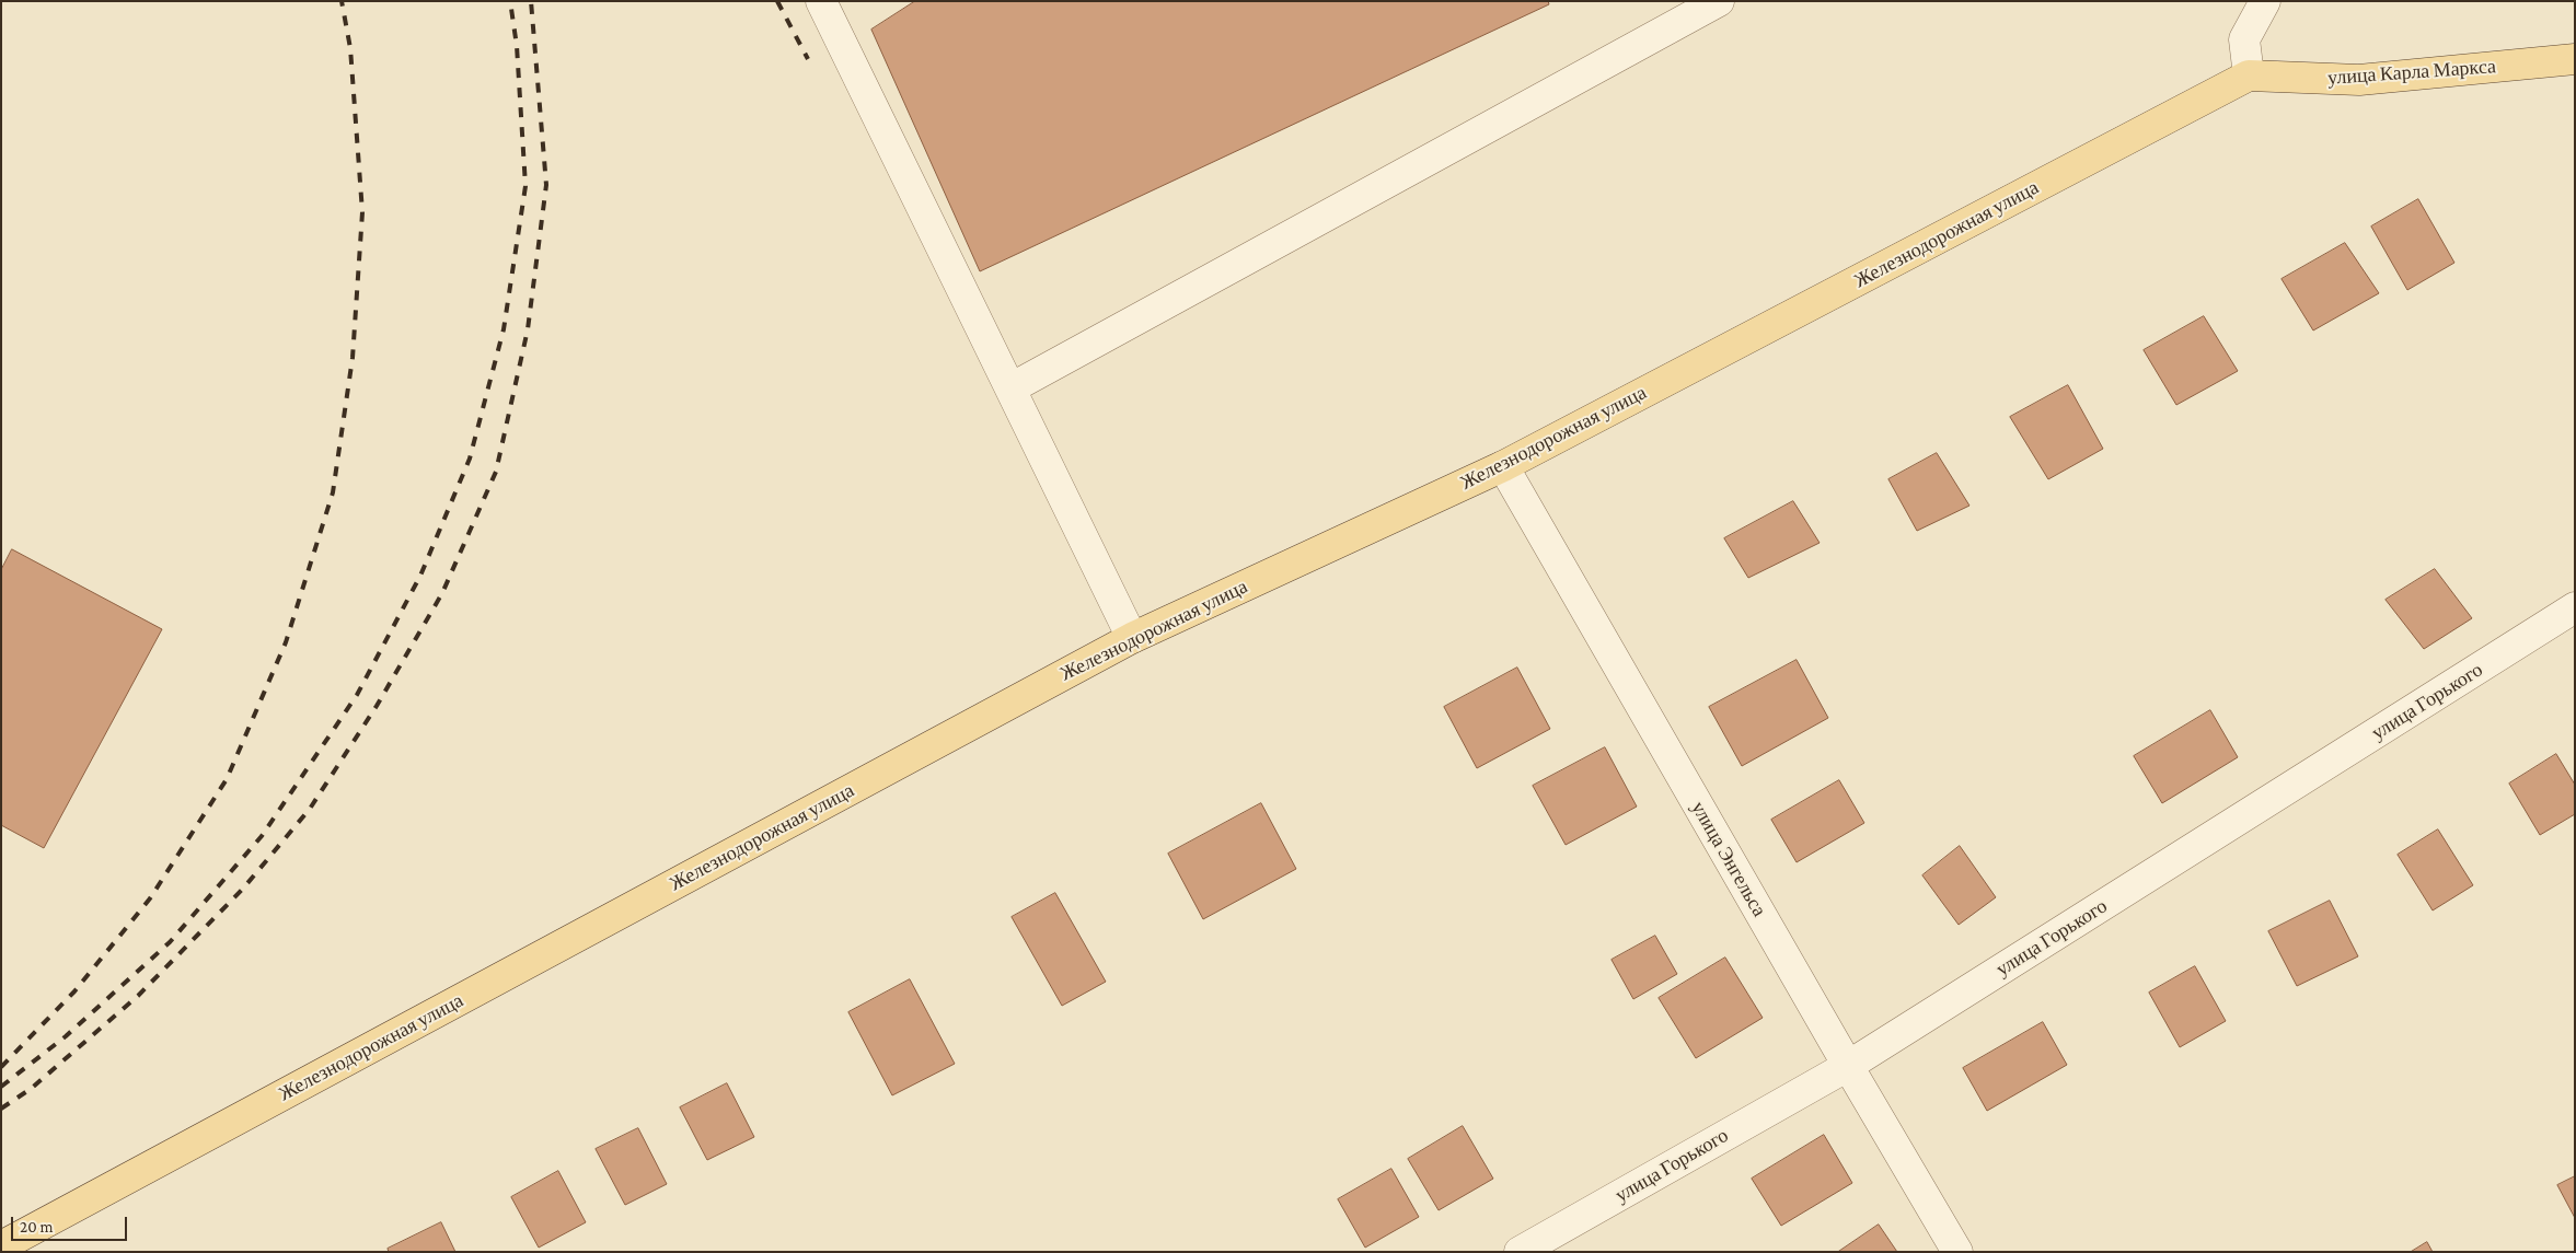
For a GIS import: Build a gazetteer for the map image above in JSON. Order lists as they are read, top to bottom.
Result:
{
  "streets": {
    "main road": ["улица Карла Маркса", "Железнодорожная улица"],
    "street": ["улица Горького", "улица Энгельса"]
  },
  "crossings": [
    ["улица Карла Маркса", "Железнодорожная улица"],
    ["Железнодорожная улица", "улица Энгельса"],
    ["улица Горького", "улица Энгельса"]
  ],
  "scale_bar": "20 m"
}
